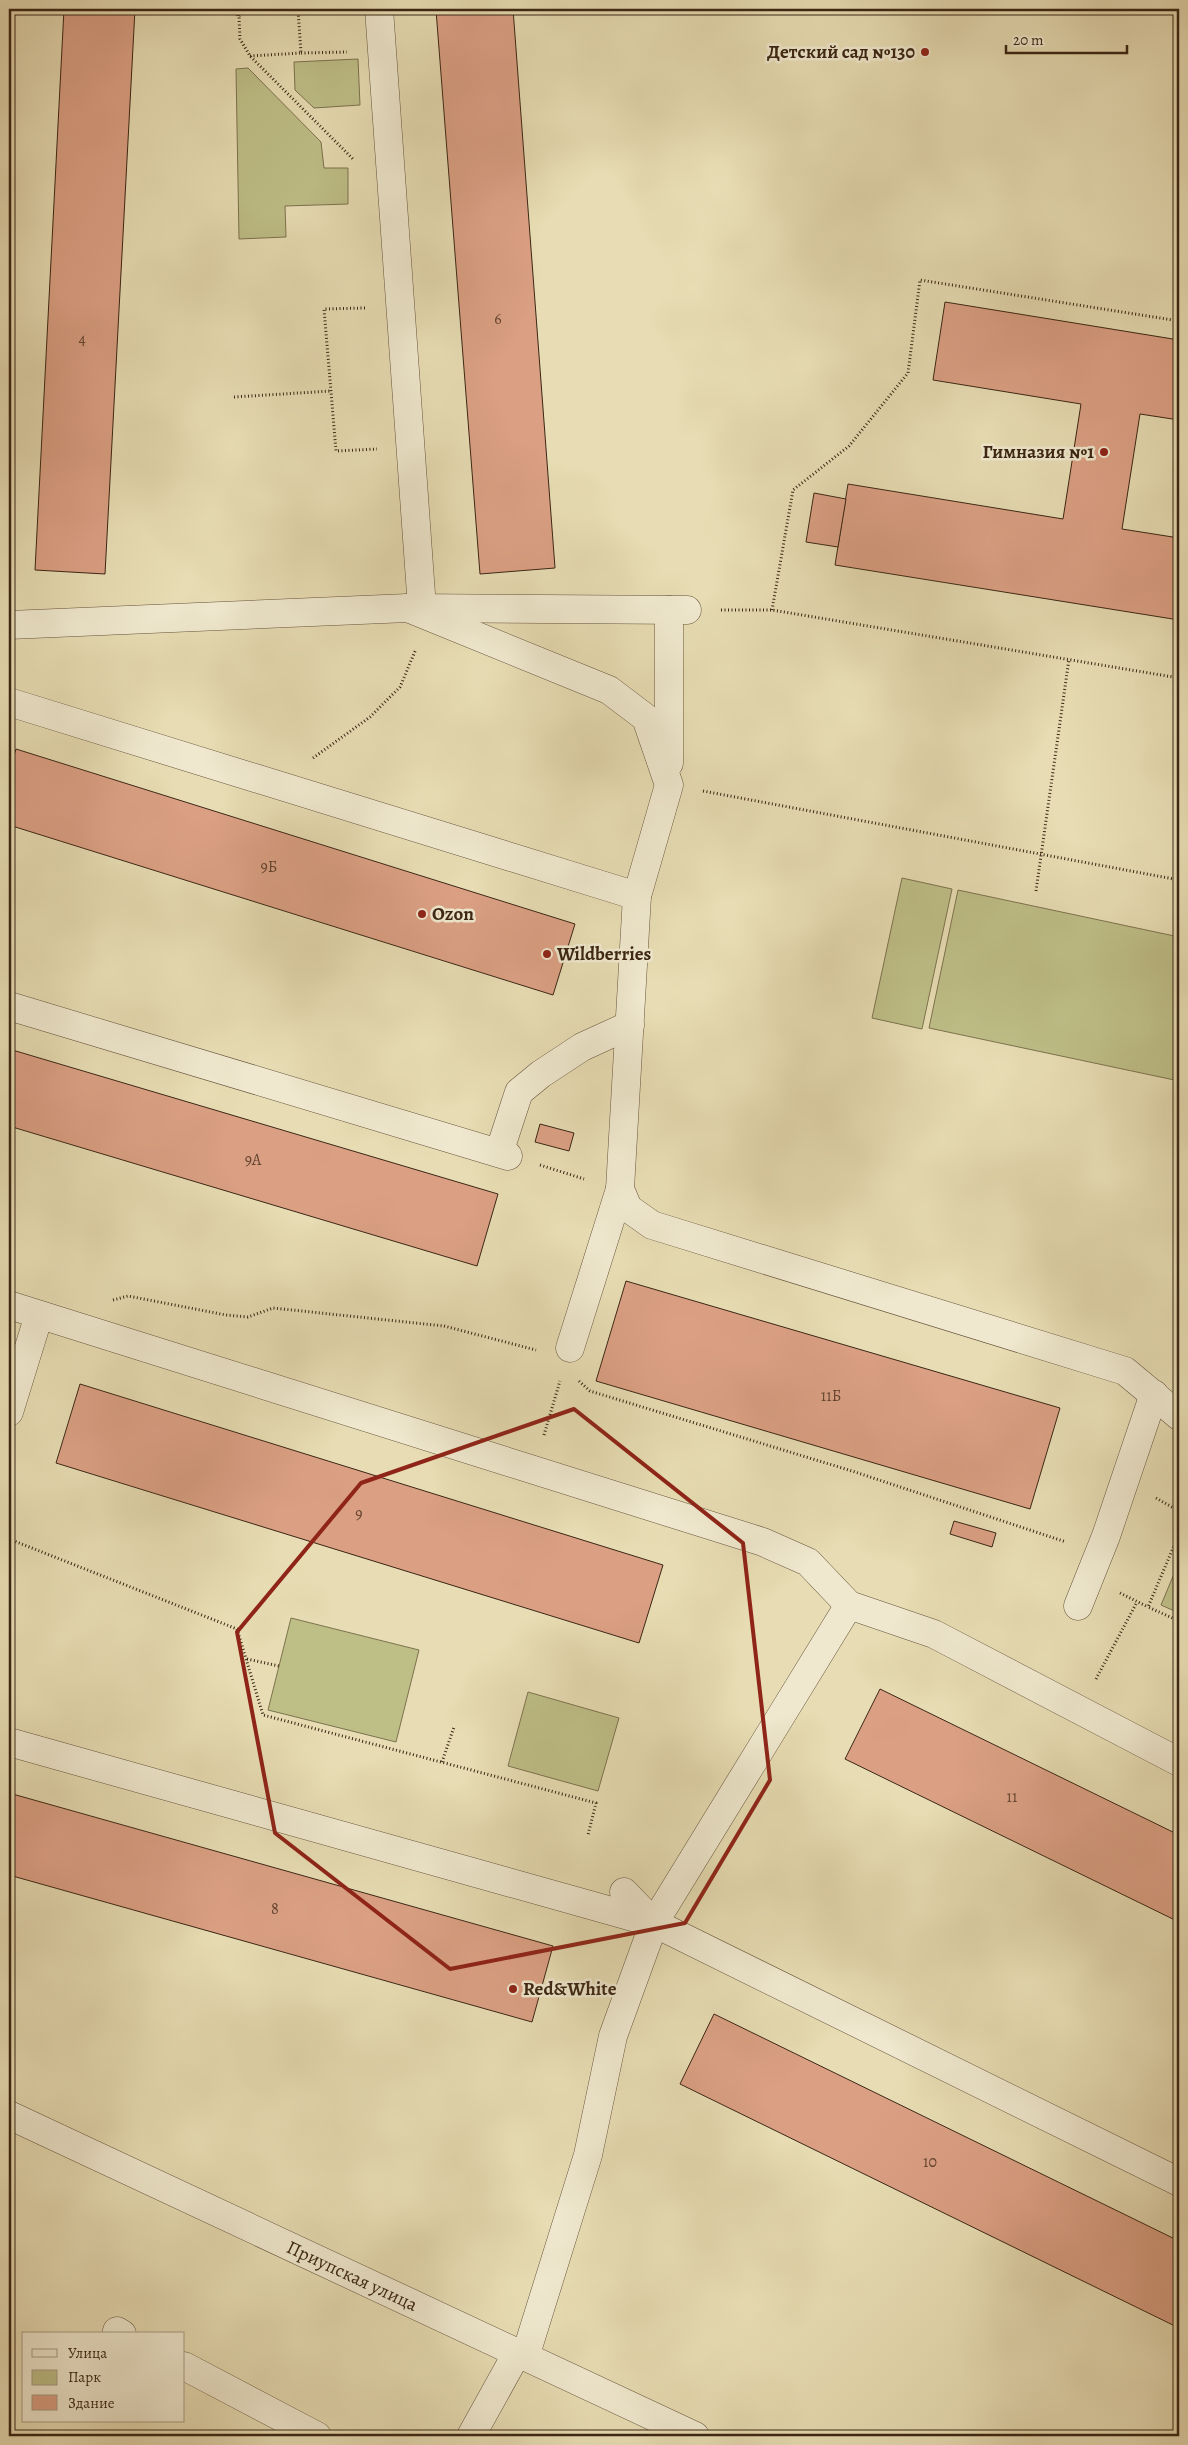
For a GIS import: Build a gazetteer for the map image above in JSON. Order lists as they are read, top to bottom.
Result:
{
  "streets": {
    "street": ["Приупская улица"]
  },
  "places": [
    "Детский сад №130",
    "Гимназия №1",
    "Ozon",
    "Wildberries",
    "Red&White"
  ],
  "house_numbers": [
    "6",
    "4",
    "9Б",
    "9А",
    "11Б",
    "9",
    "11",
    "8",
    "10"
  ],
  "legend": ["Улица", "Парк", "Здание"],
  "scale_bar": "20 m"
}
